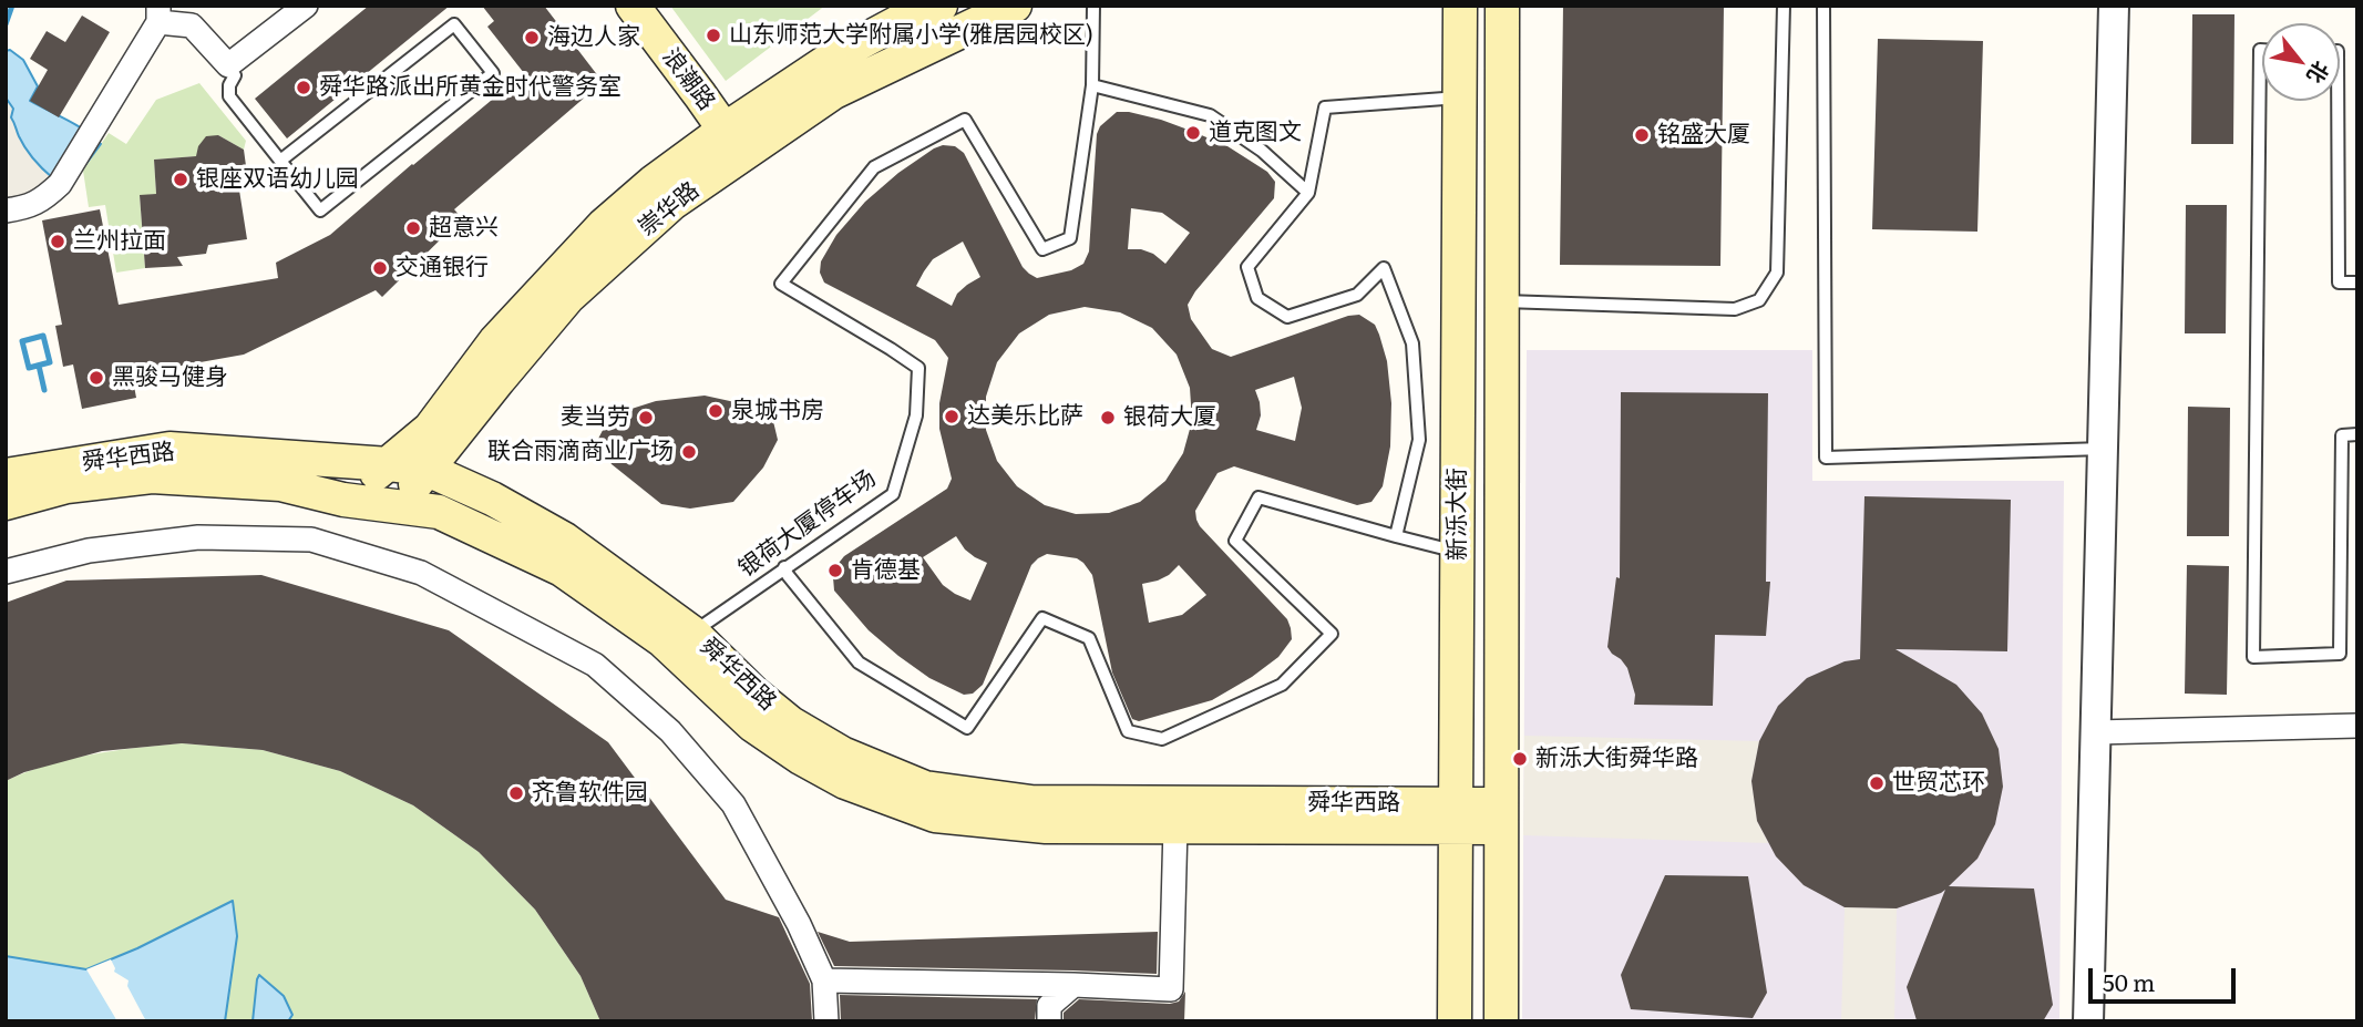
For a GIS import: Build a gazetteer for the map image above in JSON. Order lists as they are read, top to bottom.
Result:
{
  "streets": {
    "main road": [
      "浪潮路",
      "崇华路",
      "舜华西路",
      "新泺大街"
    ],
    "lane": ["银荷大厦停车场"]
  },
  "crossings": [
    ["浪潮路", "崇华路"],
    ["崇华路", "舜华西路"],
    ["舜华西路", "新泺大街"],
    ["舜华西路", "银荷大厦停车场"]
  ],
  "places": [
    "山东师范大学附属小学(雅居园校区)",
    "海边人家",
    "舜华路派出所黄金时代警务室",
    "道克图文",
    "铭盛大厦",
    "银座双语幼儿园",
    "超意兴",
    "兰州拉面",
    "交通银行",
    "黑骏马健身",
    "泉城书房",
    "达美乐比萨",
    "麦当劳",
    "银荷大厦",
    "联合雨滴商业广场",
    "肯德基",
    "新泺大街舜华路",
    "世贸芯环",
    "齐鲁软件园"
  ],
  "scale_bar": "50 m",
  "north": "bottom right"
}
